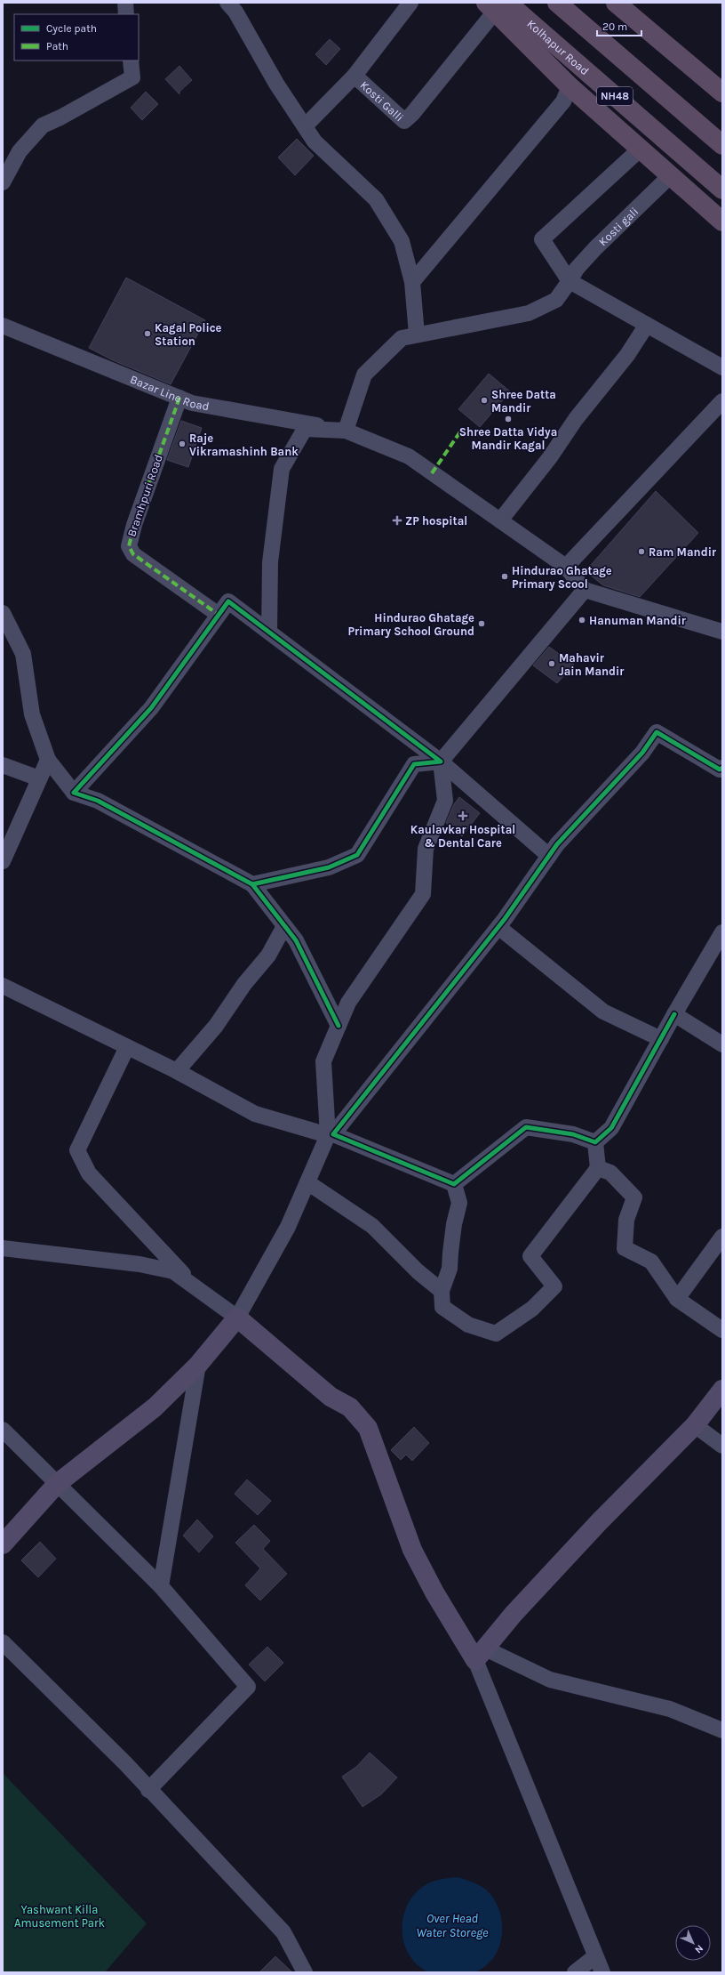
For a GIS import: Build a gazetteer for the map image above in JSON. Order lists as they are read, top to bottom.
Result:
{
  "streets": {
    "highway": ["Kolhapur Road", "NH48"],
    "street": [
      "Kosti Galli",
      "Kosti gali",
      "Bazar Line Road",
      "Bramhpuri Road"
    ]
  },
  "crossings": [
    ["Kolhapur Road", "Kosti Galli"],
    ["Kosti gali", "Bazar Line Road"],
    ["Bazar Line Road", "Bramhpuri Road"]
  ],
  "water": ["Over Head Water Storege"],
  "parks": ["Yashwant Killa Amusement Park"],
  "places": {
    "other": [
      "Kagal Police Station",
      "Shree Datta Mandir",
      "Shree Datta Vidya Mandir Kagal",
      "Raje Vikramashinh Bank",
      "Ram Mandir",
      "Hindurao Ghatage Primary Scool",
      "Hanuman Mandir",
      "Hindurao Ghatage Primary School Ground",
      "Mahavir Jain Mandir"
    ],
    "health": ["ZP hospital", "Kaulavkar Hospital & Dental Care"]
  },
  "legend": ["Cycle path", "Path"],
  "scale_bar": "20 m",
  "north": "bottom right"
}
